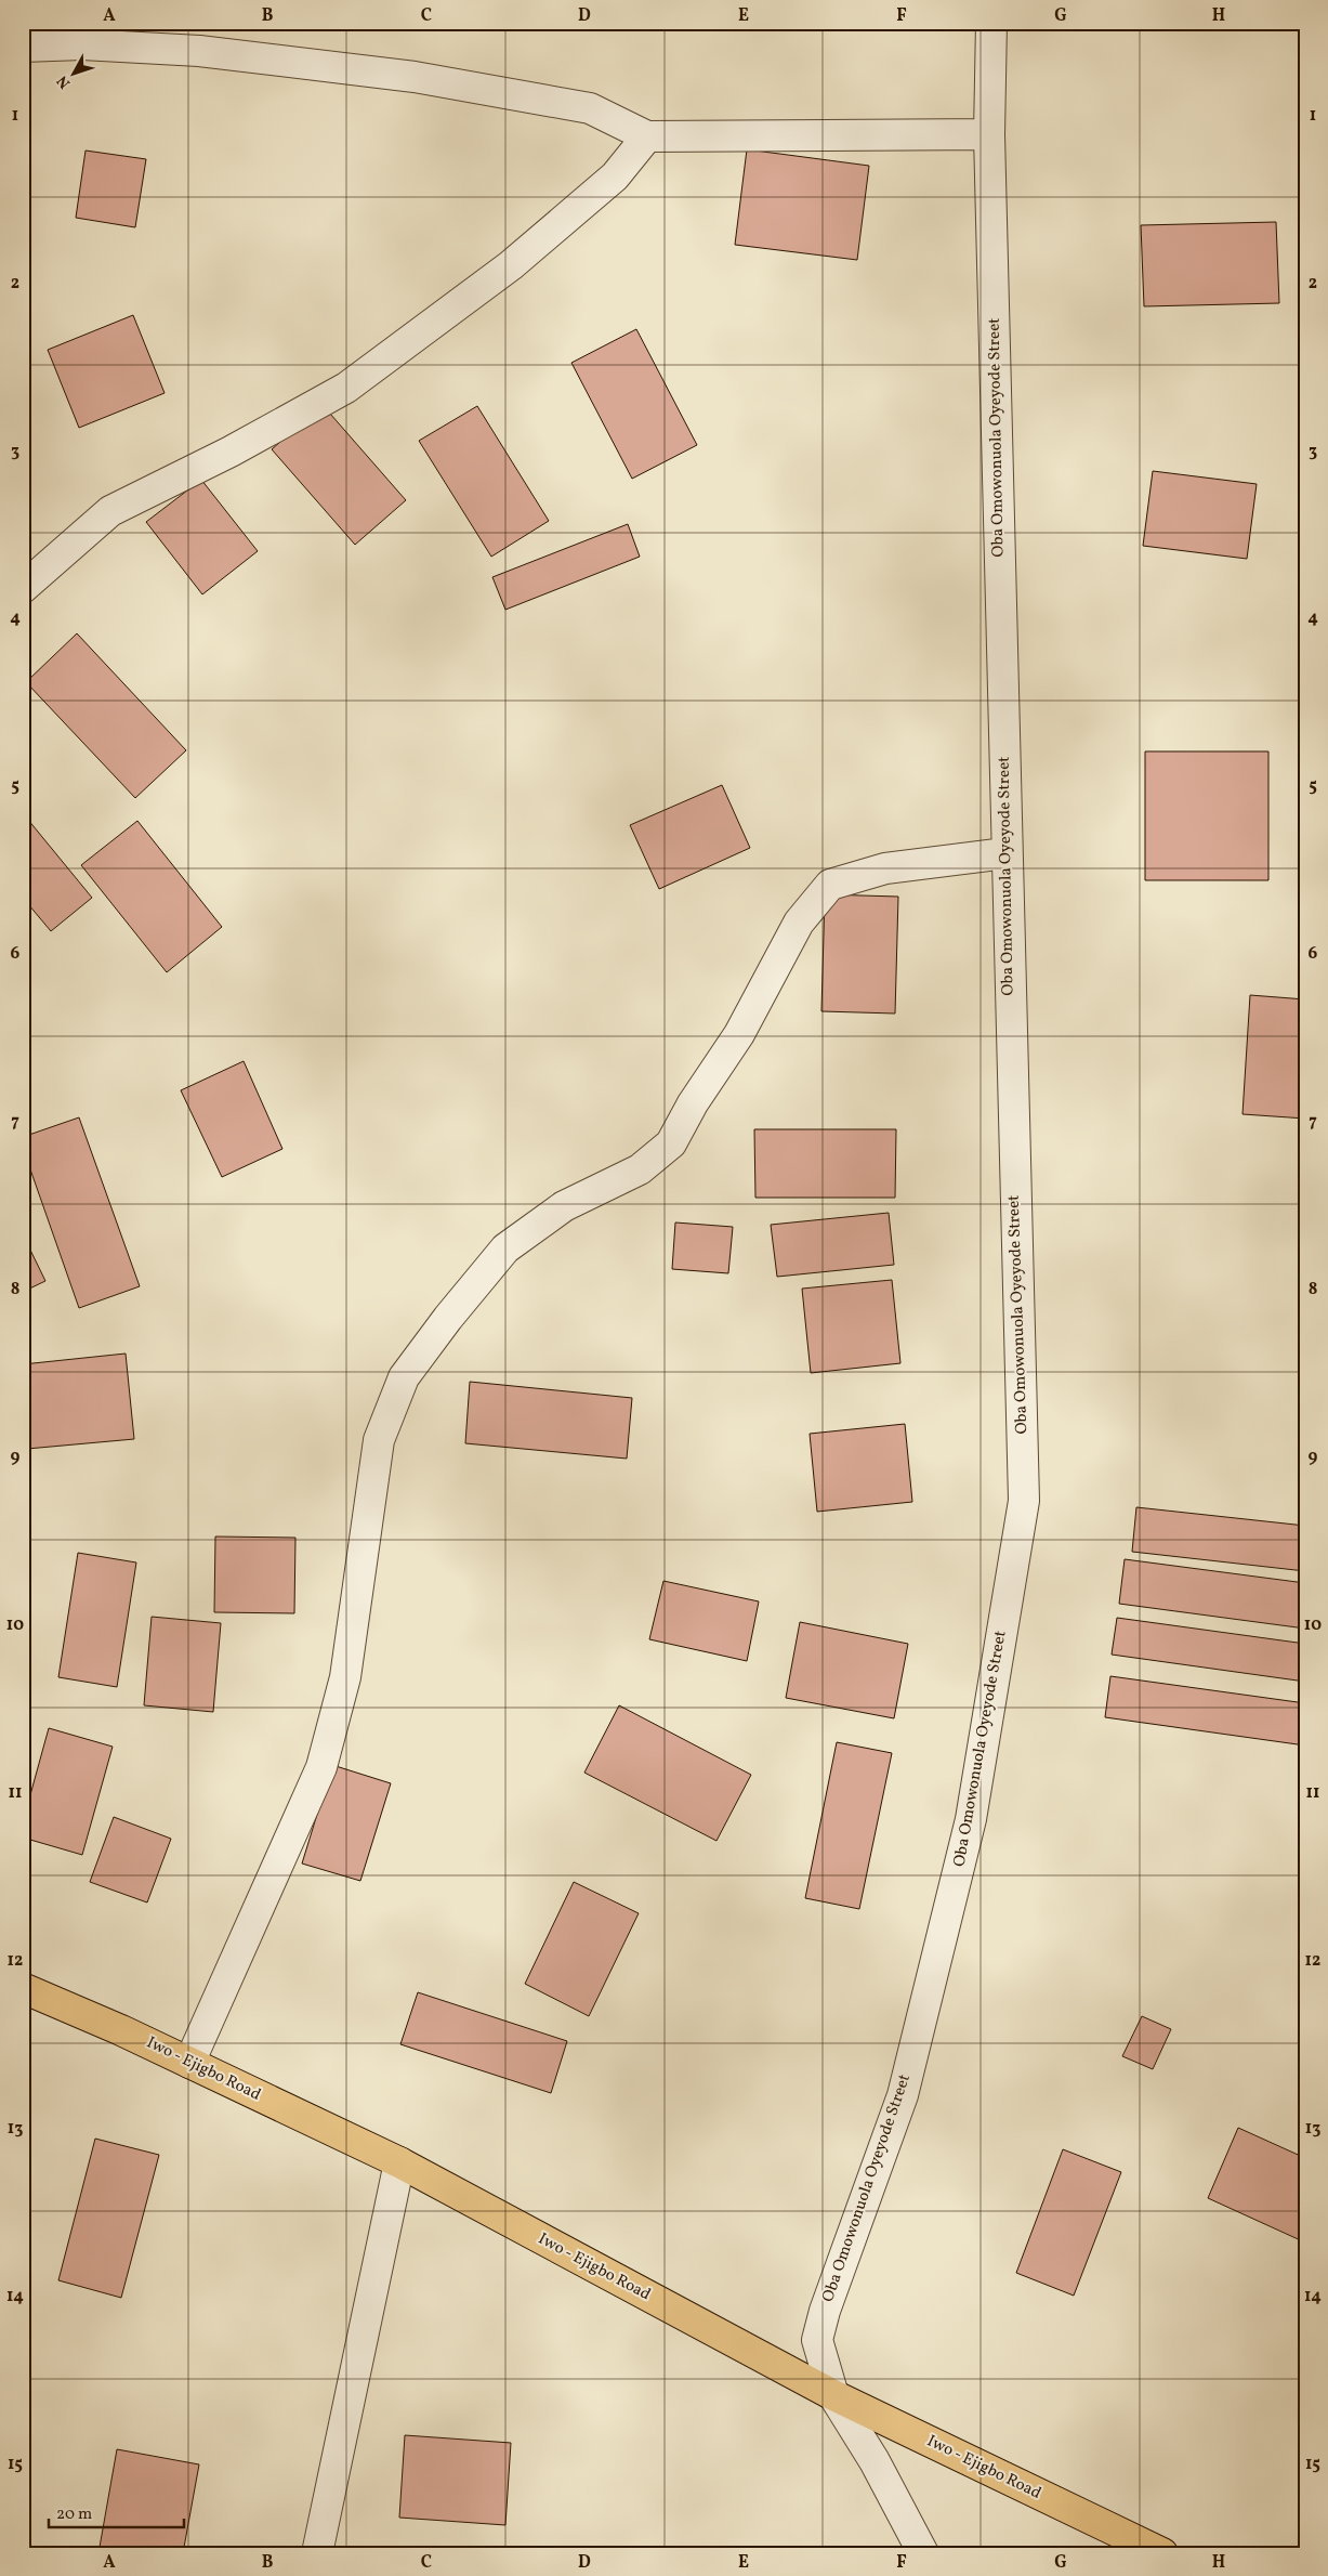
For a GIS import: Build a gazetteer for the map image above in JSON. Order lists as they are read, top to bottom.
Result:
{
  "streets": {
    "main road": ["Iwo - Ejigbo Road"],
    "street": ["Oba Omowonuola Oyeyode Street"]
  },
  "crossings": [
    ["Oba Omowonuola Oyeyode Street", "Iwo - Ejigbo Road"]
  ],
  "scale_bar": "20 m",
  "north": "bottom left",
  "grid": {
    "columns": [
      "A",
      "B",
      "C",
      "D",
      "E",
      "F",
      "G",
      "H"
    ],
    "rows": [
      "1",
      "2",
      "3",
      "4",
      "5",
      "6",
      "7",
      "8",
      "9",
      "10",
      "11",
      "12",
      "13",
      "14",
      "15"
    ]
  }
}
